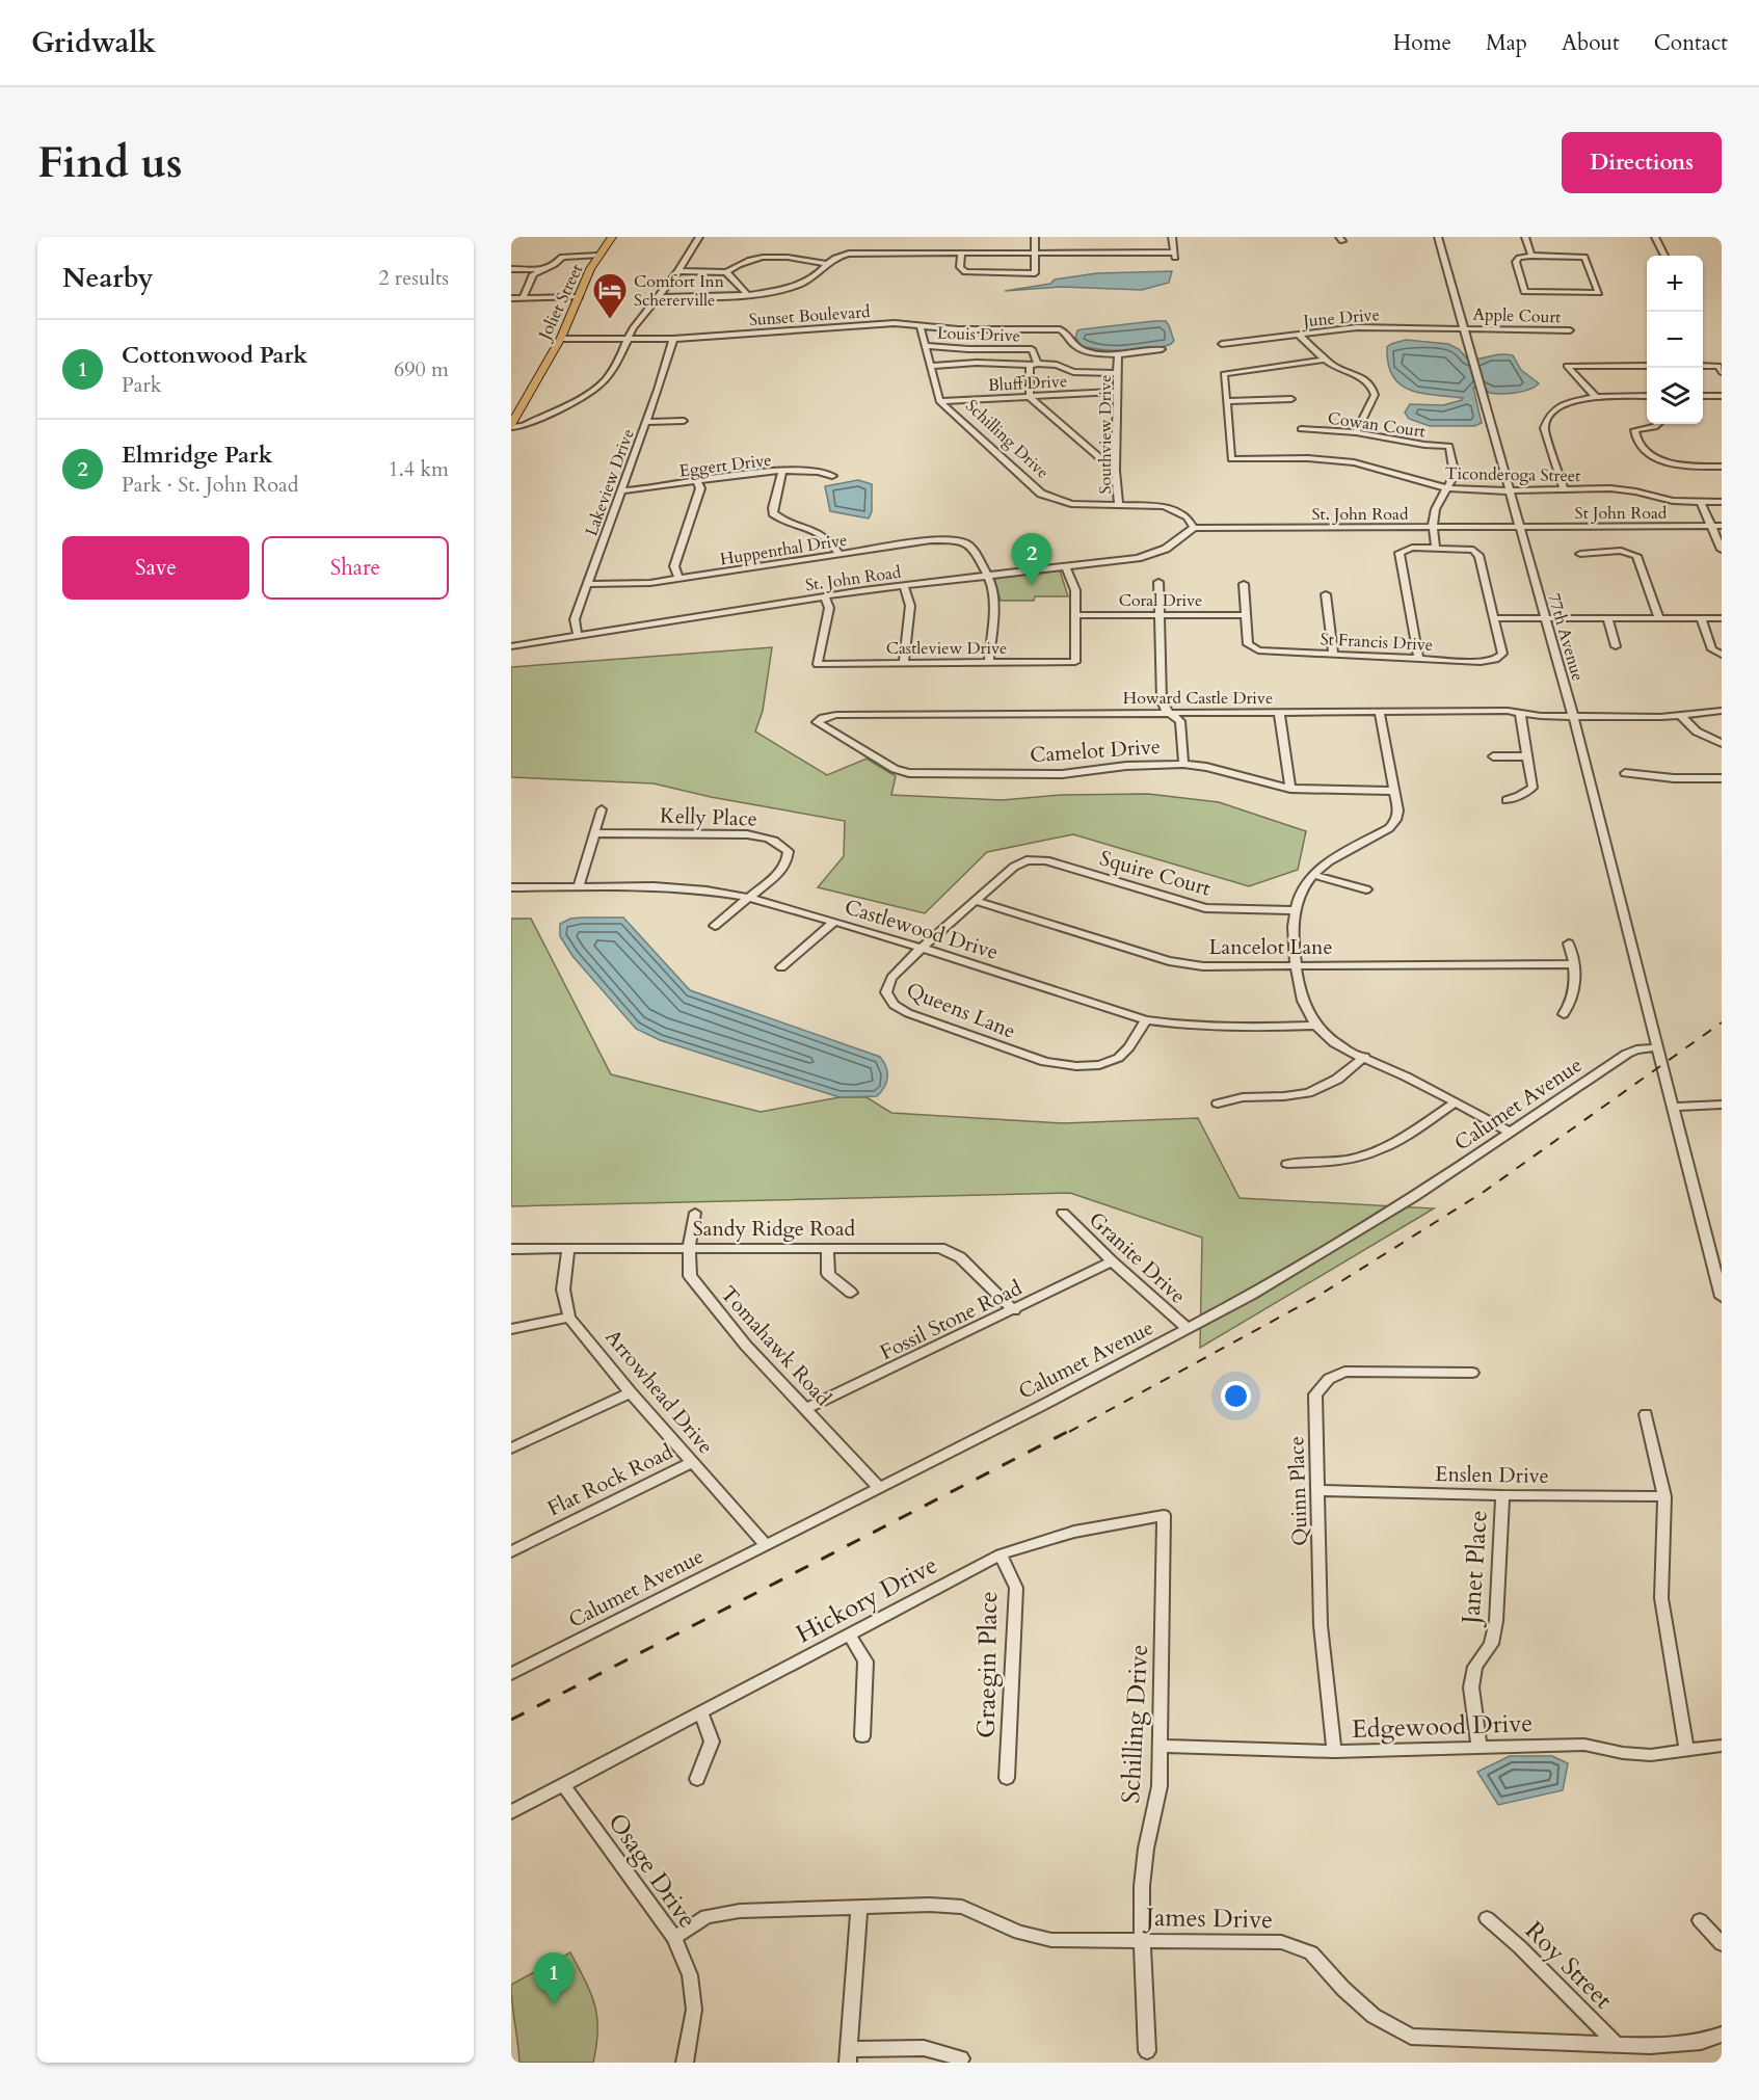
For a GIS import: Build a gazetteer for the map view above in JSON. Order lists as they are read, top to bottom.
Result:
{
  "streets": {
    "main road": ["Joliet Street"],
    "street": [
      "Sunset Boulevard",
      "Apple Court",
      "June Drive",
      "Louis Drive",
      "Bluff Drive",
      "Cowan Court",
      "Southview Drive",
      "Schilling Drive",
      "Eggert Drive",
      "Ticonderoga Street",
      "Lakeview Drive",
      "St John Road",
      "St. John Road",
      "Huppenthal Drive",
      "Coral Drive",
      "77th Avenue",
      "St Francis Drive",
      "Castleview Drive",
      "Howard Castle Drive",
      "Camelot Drive",
      "Kelly Place",
      "Squire Court",
      "Castlewood Drive",
      "Lancelot Lane",
      "Queens Lane",
      "Calumet Avenue",
      "Sandy Ridge Road",
      "Granite Drive",
      "Fossil Stone Road",
      "Tomahawk Road",
      "Arrowhead Drive",
      "Enslen Drive",
      "Flat Rock Road",
      "Quinn Place",
      "Janet Place",
      "Hickory Drive",
      "Graegin Place",
      "Edgewood Drive",
      "Osage Drive",
      "James Drive",
      "Roy Street"
    ]
  },
  "crossings": [
    ["Joliet Street", "Sunset Boulevard"],
    ["Sunset Boulevard", "Southview Drive"],
    ["Sunset Boulevard", "Schilling Drive"],
    ["Sunset Boulevard", "Lakeview Drive"],
    ["Apple Court", "June Drive"],
    ["Apple Court", "77th Avenue"],
    ["June Drive", "77th Avenue"],
    ["Louis Drive", "Southview Drive"],
    ["Louis Drive", "Schilling Drive"],
    ["Bluff Drive", "Southview Drive"],
    ["Bluff Drive", "Schilling Drive"],
    ["Cowan Court", "Ticonderoga Street"],
    ["Southview Drive", "Schilling Drive"],
    ["Schilling Drive", "St. John Road"],
    ["Schilling Drive", "Hickory Drive"],
    ["Schilling Drive", "Edgewood Drive"],
    ["Schilling Drive", "James Drive"],
    ["Eggert Drive", "Lakeview Drive"],
    ["Ticonderoga Street", "77th Avenue"],
    ["Lakeview Drive", "St. John Road"],
    ["Lakeview Drive", "Huppenthal Drive"],
    ["St John Road", "St. John Road"],
    ["St John Road", "77th Avenue"],
    ["St. John Road", "Huppenthal Drive"],
    ["St. John Road", "Castleview Drive"],
    ["Coral Drive", "St Francis Drive"],
    ["Coral Drive", "Castleview Drive"],
    ["77th Avenue", "Howard Castle Drive"],
    ["77th Avenue", "Calumet Avenue"],
    ["Howard Castle Drive", "Camelot Drive"],
    ["Kelly Place", "Castlewood Drive"],
    ["Squire Court", "Queens Lane"],
    ["Castlewood Drive", "Queens Lane"],
    ["Lancelot Lane", "Queens Lane"],
    ["Calumet Avenue", "Granite Drive"],
    ["Calumet Avenue", "Tomahawk Road"],
    ["Calumet Avenue", "Arrowhead Drive"],
    ["Sandy Ridge Road", "Fossil Stone Road"],
    ["Sandy Ridge Road", "Tomahawk Road"],
    ["Sandy Ridge Road", "Arrowhead Drive"],
    ["Granite Drive", "Fossil Stone Road"],
    ["Fossil Stone Road", "Tomahawk Road"],
    ["Arrowhead Drive", "Flat Rock Road"],
    ["Enslen Drive", "Quinn Place"],
    ["Enslen Drive", "Janet Place"],
    ["Quinn Place", "Edgewood Drive"],
    ["Janet Place", "Edgewood Drive"],
    ["Hickory Drive", "Graegin Place"],
    ["Hickory Drive", "Osage Drive"],
    ["Osage Drive", "James Drive"],
    ["James Drive", "Roy Street"]
  ],
  "places": {
    "hotel": ["Comfort Inn Schererville"]
  },
  "page": {
    "header": "Gridwalk",
    "nav": [
      "Home",
      "Map",
      "About",
      "Contact"
    ],
    "buttons": [
      "Directions",
      ["Save", "Share"]
    ],
    "title": "Find us",
    "heading": ["Nearby", "2 results"],
    "map_buttons": ["+", "−"],
    "list": [
      {
        "mark": "1",
        "name": "Cottonwood Park",
        "note": "Park",
        "value": "690 m"
      },
      {
        "mark": "2",
        "name": "Elmridge Park",
        "note": "Park · St. John Road",
        "value": "1.4 km"
      }
    ],
    "pins": ["2", "1"]
  }
}
